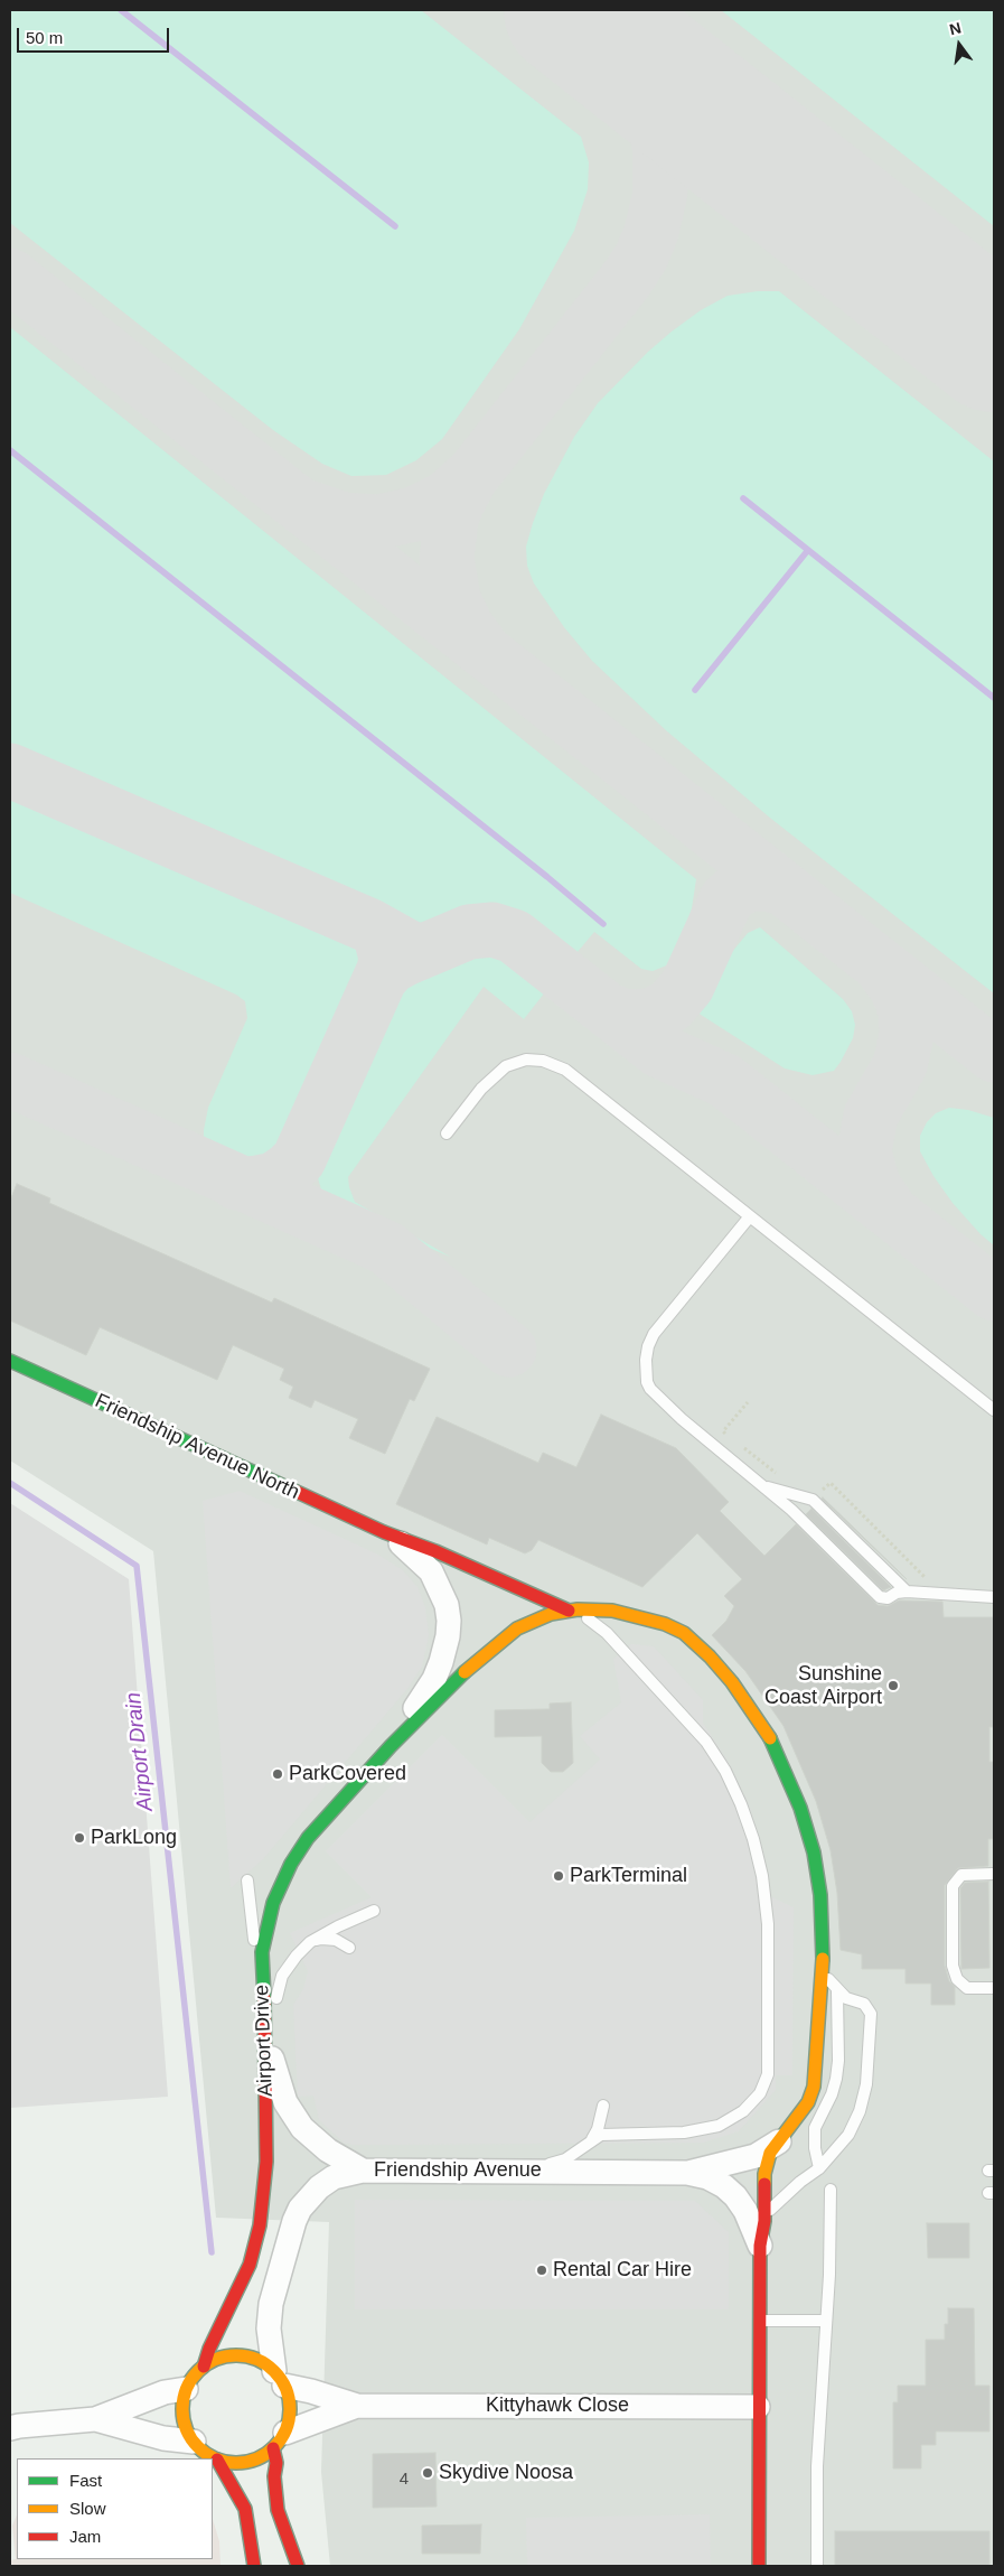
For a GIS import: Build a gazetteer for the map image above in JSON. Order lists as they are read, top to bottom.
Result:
{
  "streets": {
    "street": [
      "Friendship Avenue North",
      "Airport Drive",
      "Friendship Avenue",
      "Kittyhawk Close"
    ]
  },
  "crossings": [
    ["Friendship Avenue North", "Airport Drive"],
    ["Friendship Avenue North", "Friendship Avenue"],
    ["Airport Drive", "Friendship Avenue"],
    ["Airport Drive", "Kittyhawk Close"],
    ["Friendship Avenue", "Kittyhawk Close"]
  ],
  "water": ["Airport Drain"],
  "places": [
    "Sunshine Coast Airport",
    "ParkCovered",
    "ParkLong",
    "ParkTerminal",
    "Rental Car Hire",
    "Skydive Noosa"
  ],
  "house_numbers": ["4"],
  "legend": ["Fast", "Slow", "Jam"],
  "scale_bar": "50 m",
  "north": "top"
}
